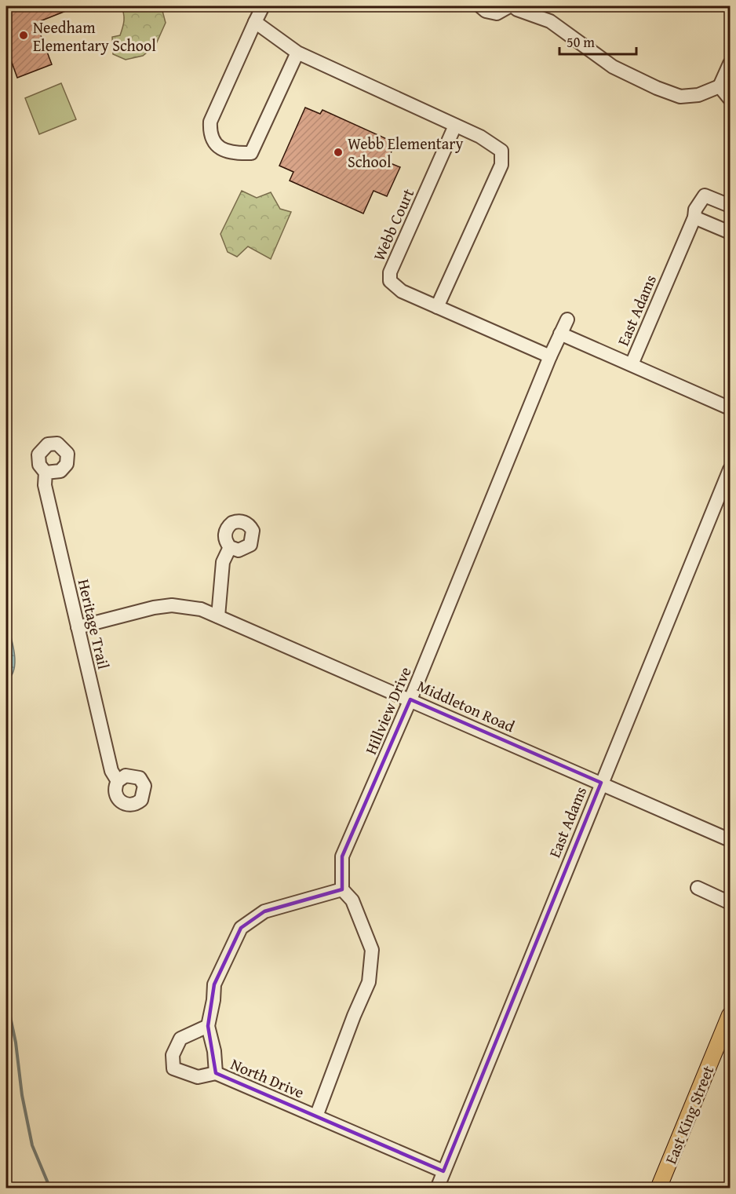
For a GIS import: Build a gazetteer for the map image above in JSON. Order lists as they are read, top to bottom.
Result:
{
  "streets": {
    "main road": ["East King Street"],
    "street": [
      "Webb Court",
      "East Adams",
      "Heritage Trail",
      "Middleton Road",
      "Hillview Drive",
      "North Drive"
    ]
  },
  "crossings": [
    ["Webb Court", "Hillview Drive"],
    ["East Adams", "Middleton Road"],
    ["East Adams", "North Drive"],
    ["Heritage Trail", "Middleton Road"],
    ["Middleton Road", "Hillview Drive"],
    ["Hillview Drive", "North Drive"]
  ],
  "places": ["Needham Elementary School", "Webb Elementary School"],
  "scale_bar": "50 m"
}
